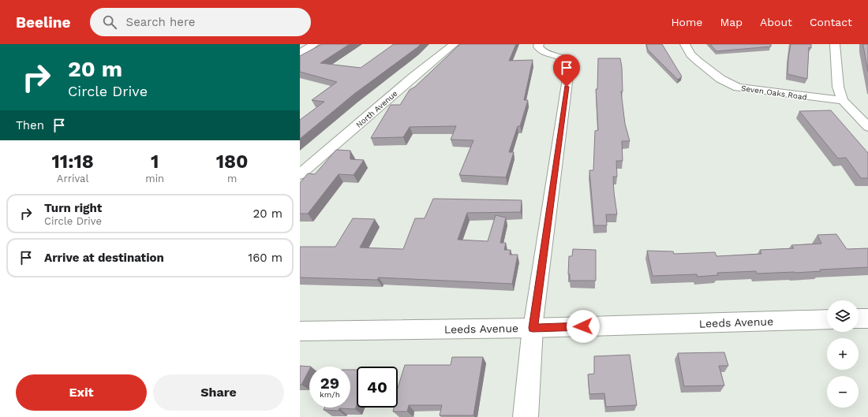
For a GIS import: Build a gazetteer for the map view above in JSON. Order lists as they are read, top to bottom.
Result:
{
  "streets": {
    "main road": ["Leeds Avenue"],
    "street": ["Seven Oaks Road", "North Avenue"]
  },
  "page": {
    "header": "Beeline",
    "search": "Search here",
    "nav": [
      "Home",
      "Map",
      "About",
      "Contact"
    ],
    "turn": ["20 m", "Circle Drive"],
    "then": "Then",
    "eta": [
      "11:18",
      "Arrival",
      "1",
      "min",
      "180",
      "m"
    ],
    "list": [
      {
        "name": "Turn right",
        "note": "Circle Drive",
        "value": "20 m"
      },
      {
        "name": "Arrive at destination",
        "value": "160 m"
      }
    ],
    "map_buttons": ["+", "−"],
    "speed": "29 km/h",
    "limit": "40",
    "buttons": ["Exit", "Share"]
  }
}
